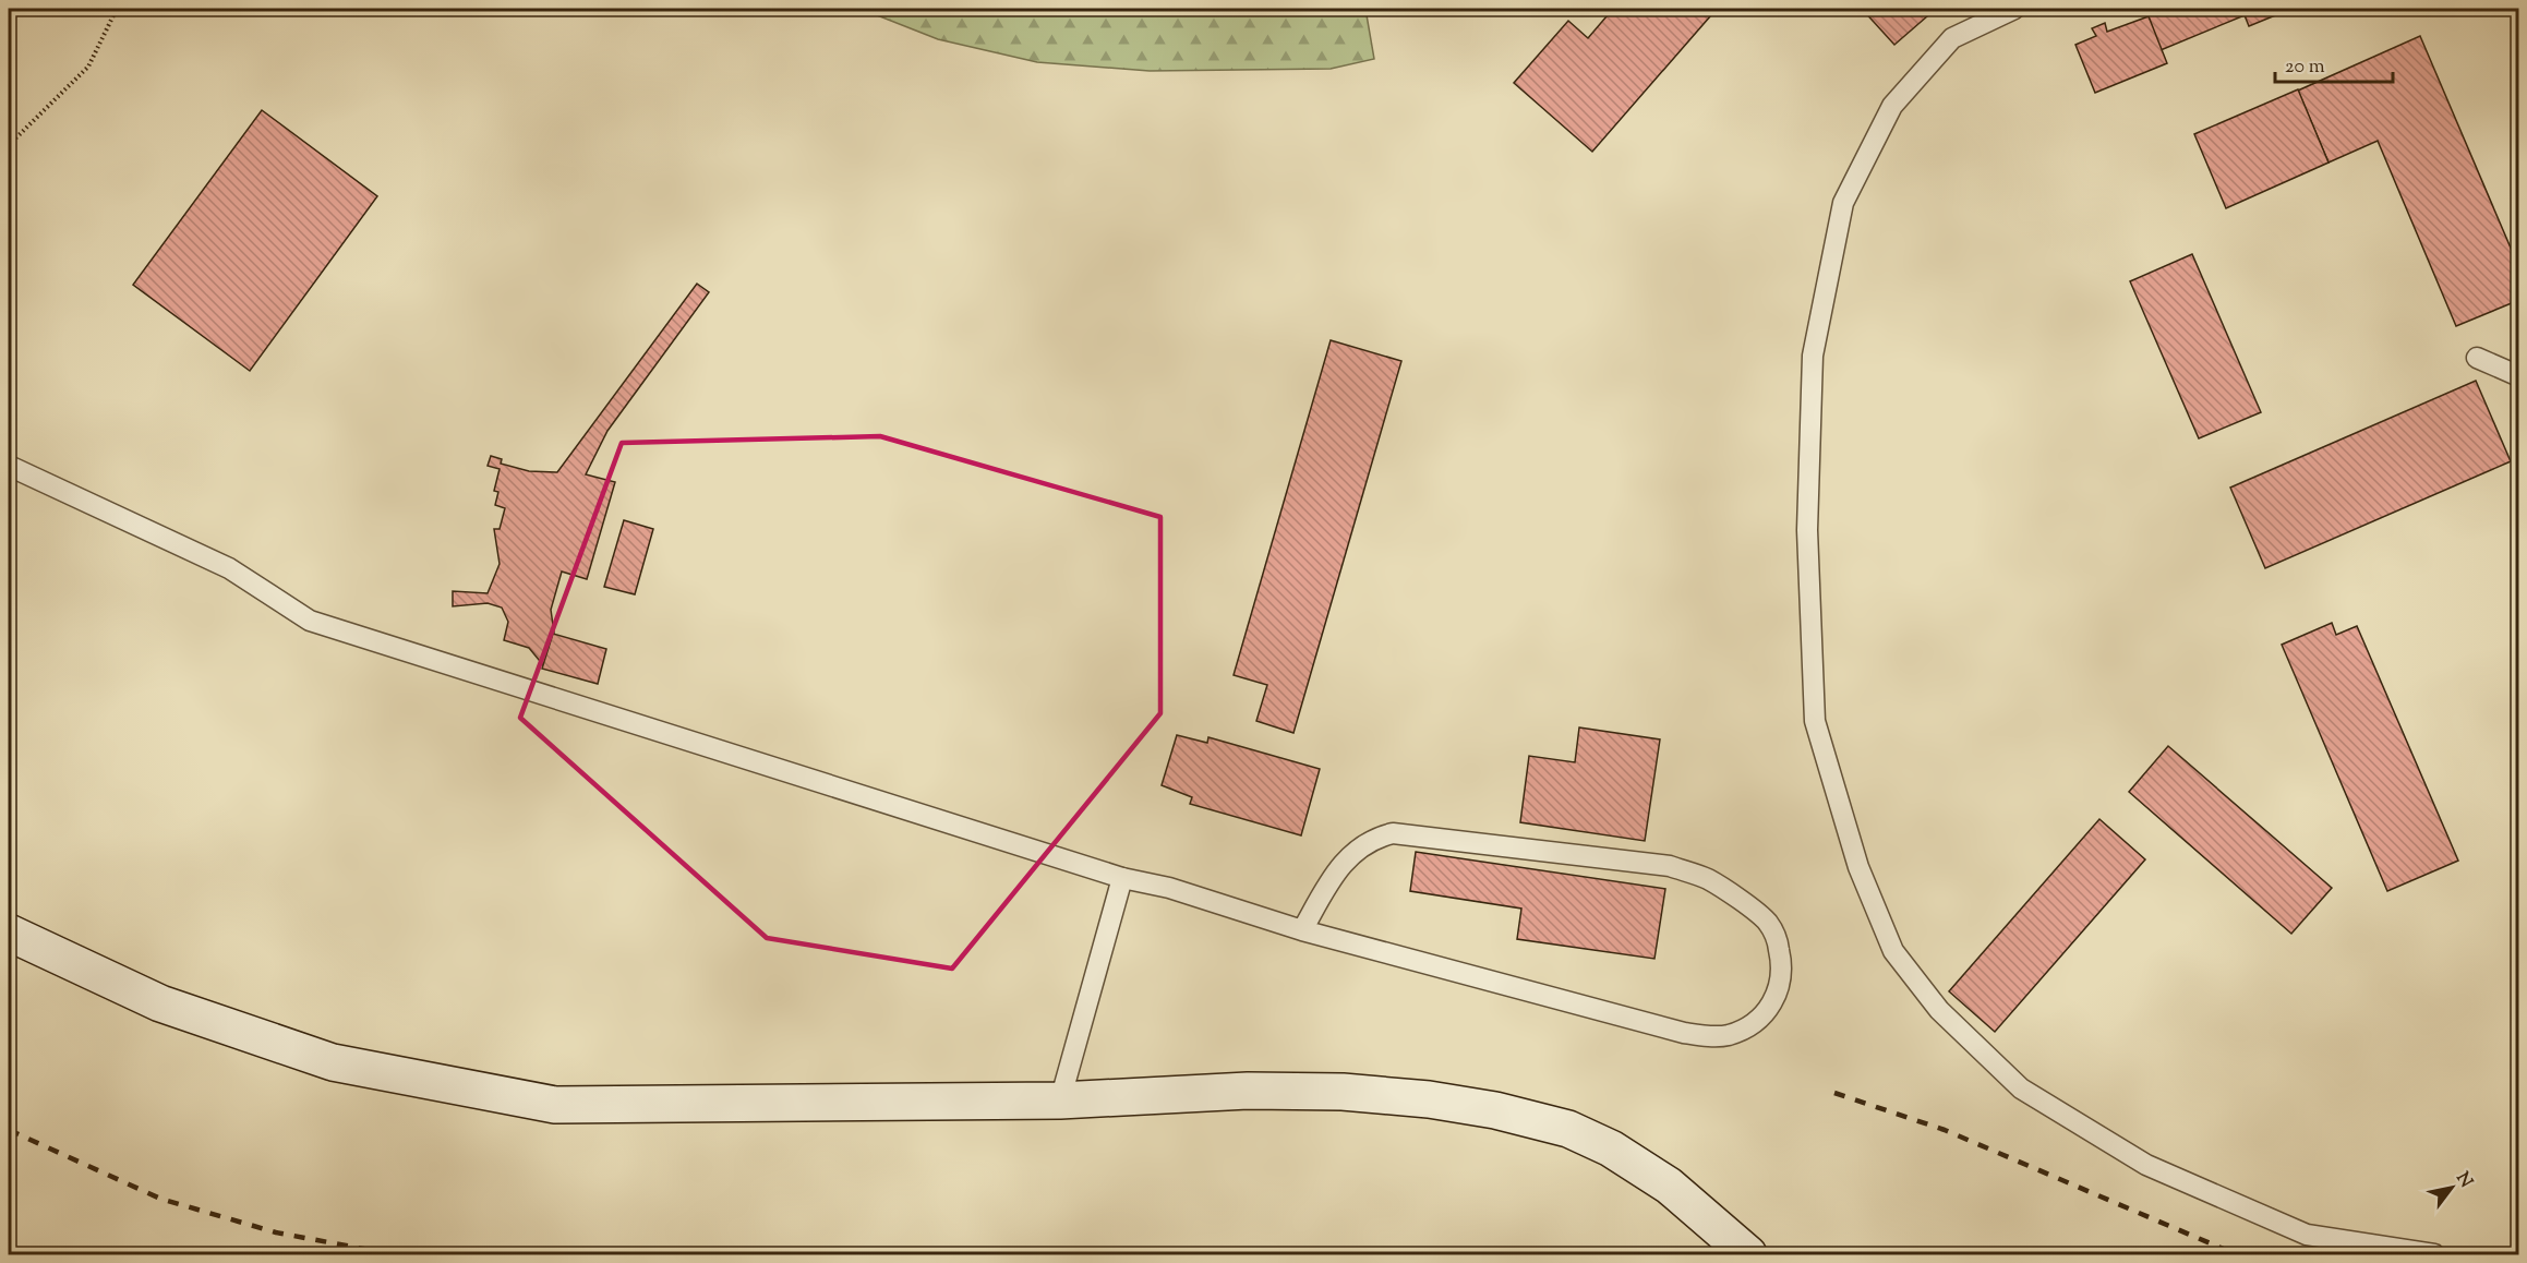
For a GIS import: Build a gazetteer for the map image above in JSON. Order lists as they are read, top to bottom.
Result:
{
  "scale_bar": "20 m",
  "north": "top right"
}
